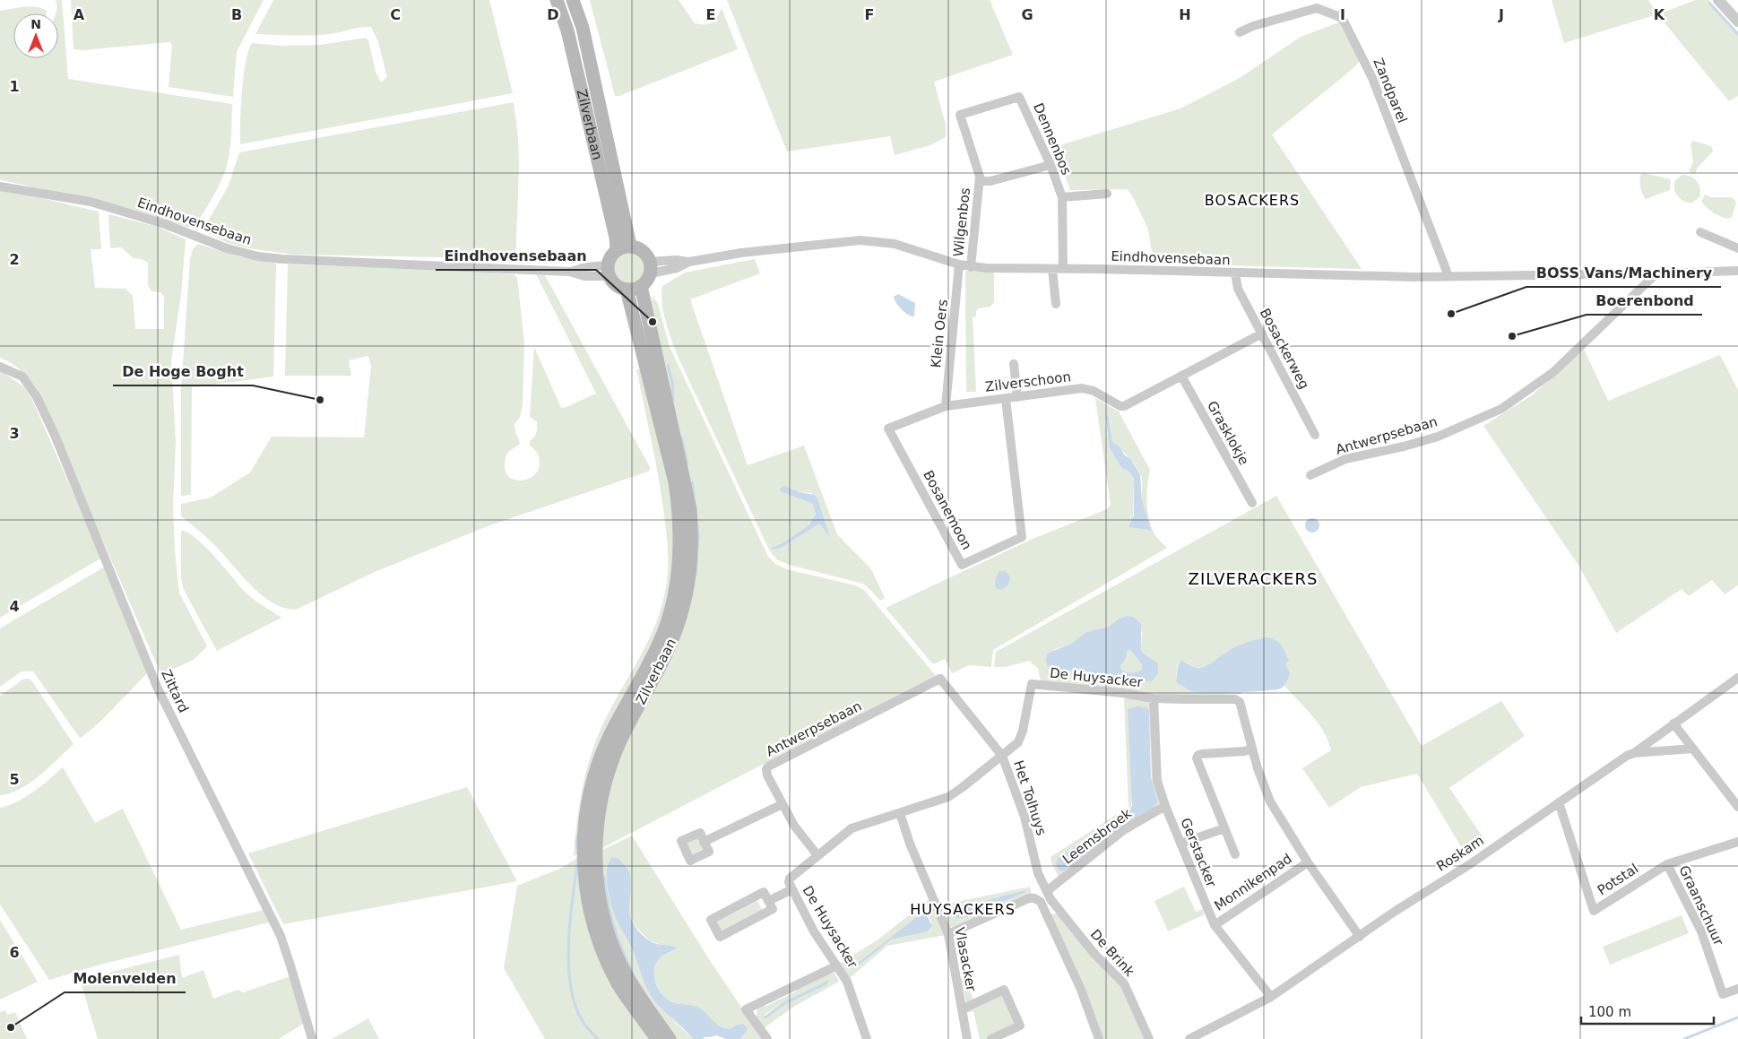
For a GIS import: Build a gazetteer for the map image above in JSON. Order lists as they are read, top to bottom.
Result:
{
  "streets": {
    "main road": ["Zilverbaan"],
    "street": [
      "Zandparel",
      "Dennenbos",
      "Eindhovensebaan",
      "Wilgenbos",
      "Klein Oers",
      "Bosackerweg",
      "Zilverschoon",
      "Grasklokje",
      "Antwerpsebaan",
      "Bosanemoon",
      "De Huysacker",
      "Zittard",
      "Het Tolhuys",
      "Leemsbroek",
      "Gerstacker",
      "Roskam",
      "Potstal",
      "Monnikenpad",
      "Graanschuur",
      "De Brink",
      "Vlasacker"
    ]
  },
  "crossings": [
    ["Zandparel", "Eindhovensebaan"],
    ["Zilverbaan", "Eindhovensebaan"],
    ["Dennenbos", "Eindhovensebaan"],
    ["Dennenbos", "Wilgenbos"],
    ["Eindhovensebaan", "Wilgenbos"],
    ["Eindhovensebaan", "Klein Oers"],
    ["Eindhovensebaan", "Bosackerweg"],
    ["Eindhovensebaan", "Antwerpsebaan"],
    ["Klein Oers", "Zilverschoon"],
    ["Bosackerweg", "Zilverschoon"],
    ["Zilverschoon", "Grasklokje"],
    ["Zilverschoon", "Bosanemoon"],
    ["Antwerpsebaan", "De Huysacker"],
    ["Antwerpsebaan", "Het Tolhuys"],
    ["De Huysacker", "Het Tolhuys"],
    ["De Huysacker", "Gerstacker"],
    ["De Huysacker", "Roskam"],
    ["De Huysacker", "Monnikenpad"],
    ["De Huysacker", "Vlasacker"],
    ["Het Tolhuys", "Leemsbroek"],
    ["Het Tolhuys", "De Brink"],
    ["Leemsbroek", "Gerstacker"],
    ["Leemsbroek", "De Brink"],
    ["Gerstacker", "Roskam"],
    ["Gerstacker", "Monnikenpad"],
    ["Roskam", "Potstal"],
    ["Potstal", "Graanschuur"]
  ],
  "districts": ["BOSACKERS", "ZILVERACKERS", "HUYSACKERS"],
  "places": [
    "BOSS Vans/Machinery",
    "Eindhovensebaan",
    "Boerenbond",
    "De Hoge Boght",
    "Molenvelden"
  ],
  "scale_bar": "100 m",
  "north": "top",
  "grid": {
    "columns": [
      "A",
      "B",
      "C",
      "D",
      "E",
      "F",
      "G",
      "H",
      "I",
      "J",
      "K"
    ],
    "rows": [
      "1",
      "2",
      "3",
      "4",
      "5",
      "6"
    ]
  }
}
